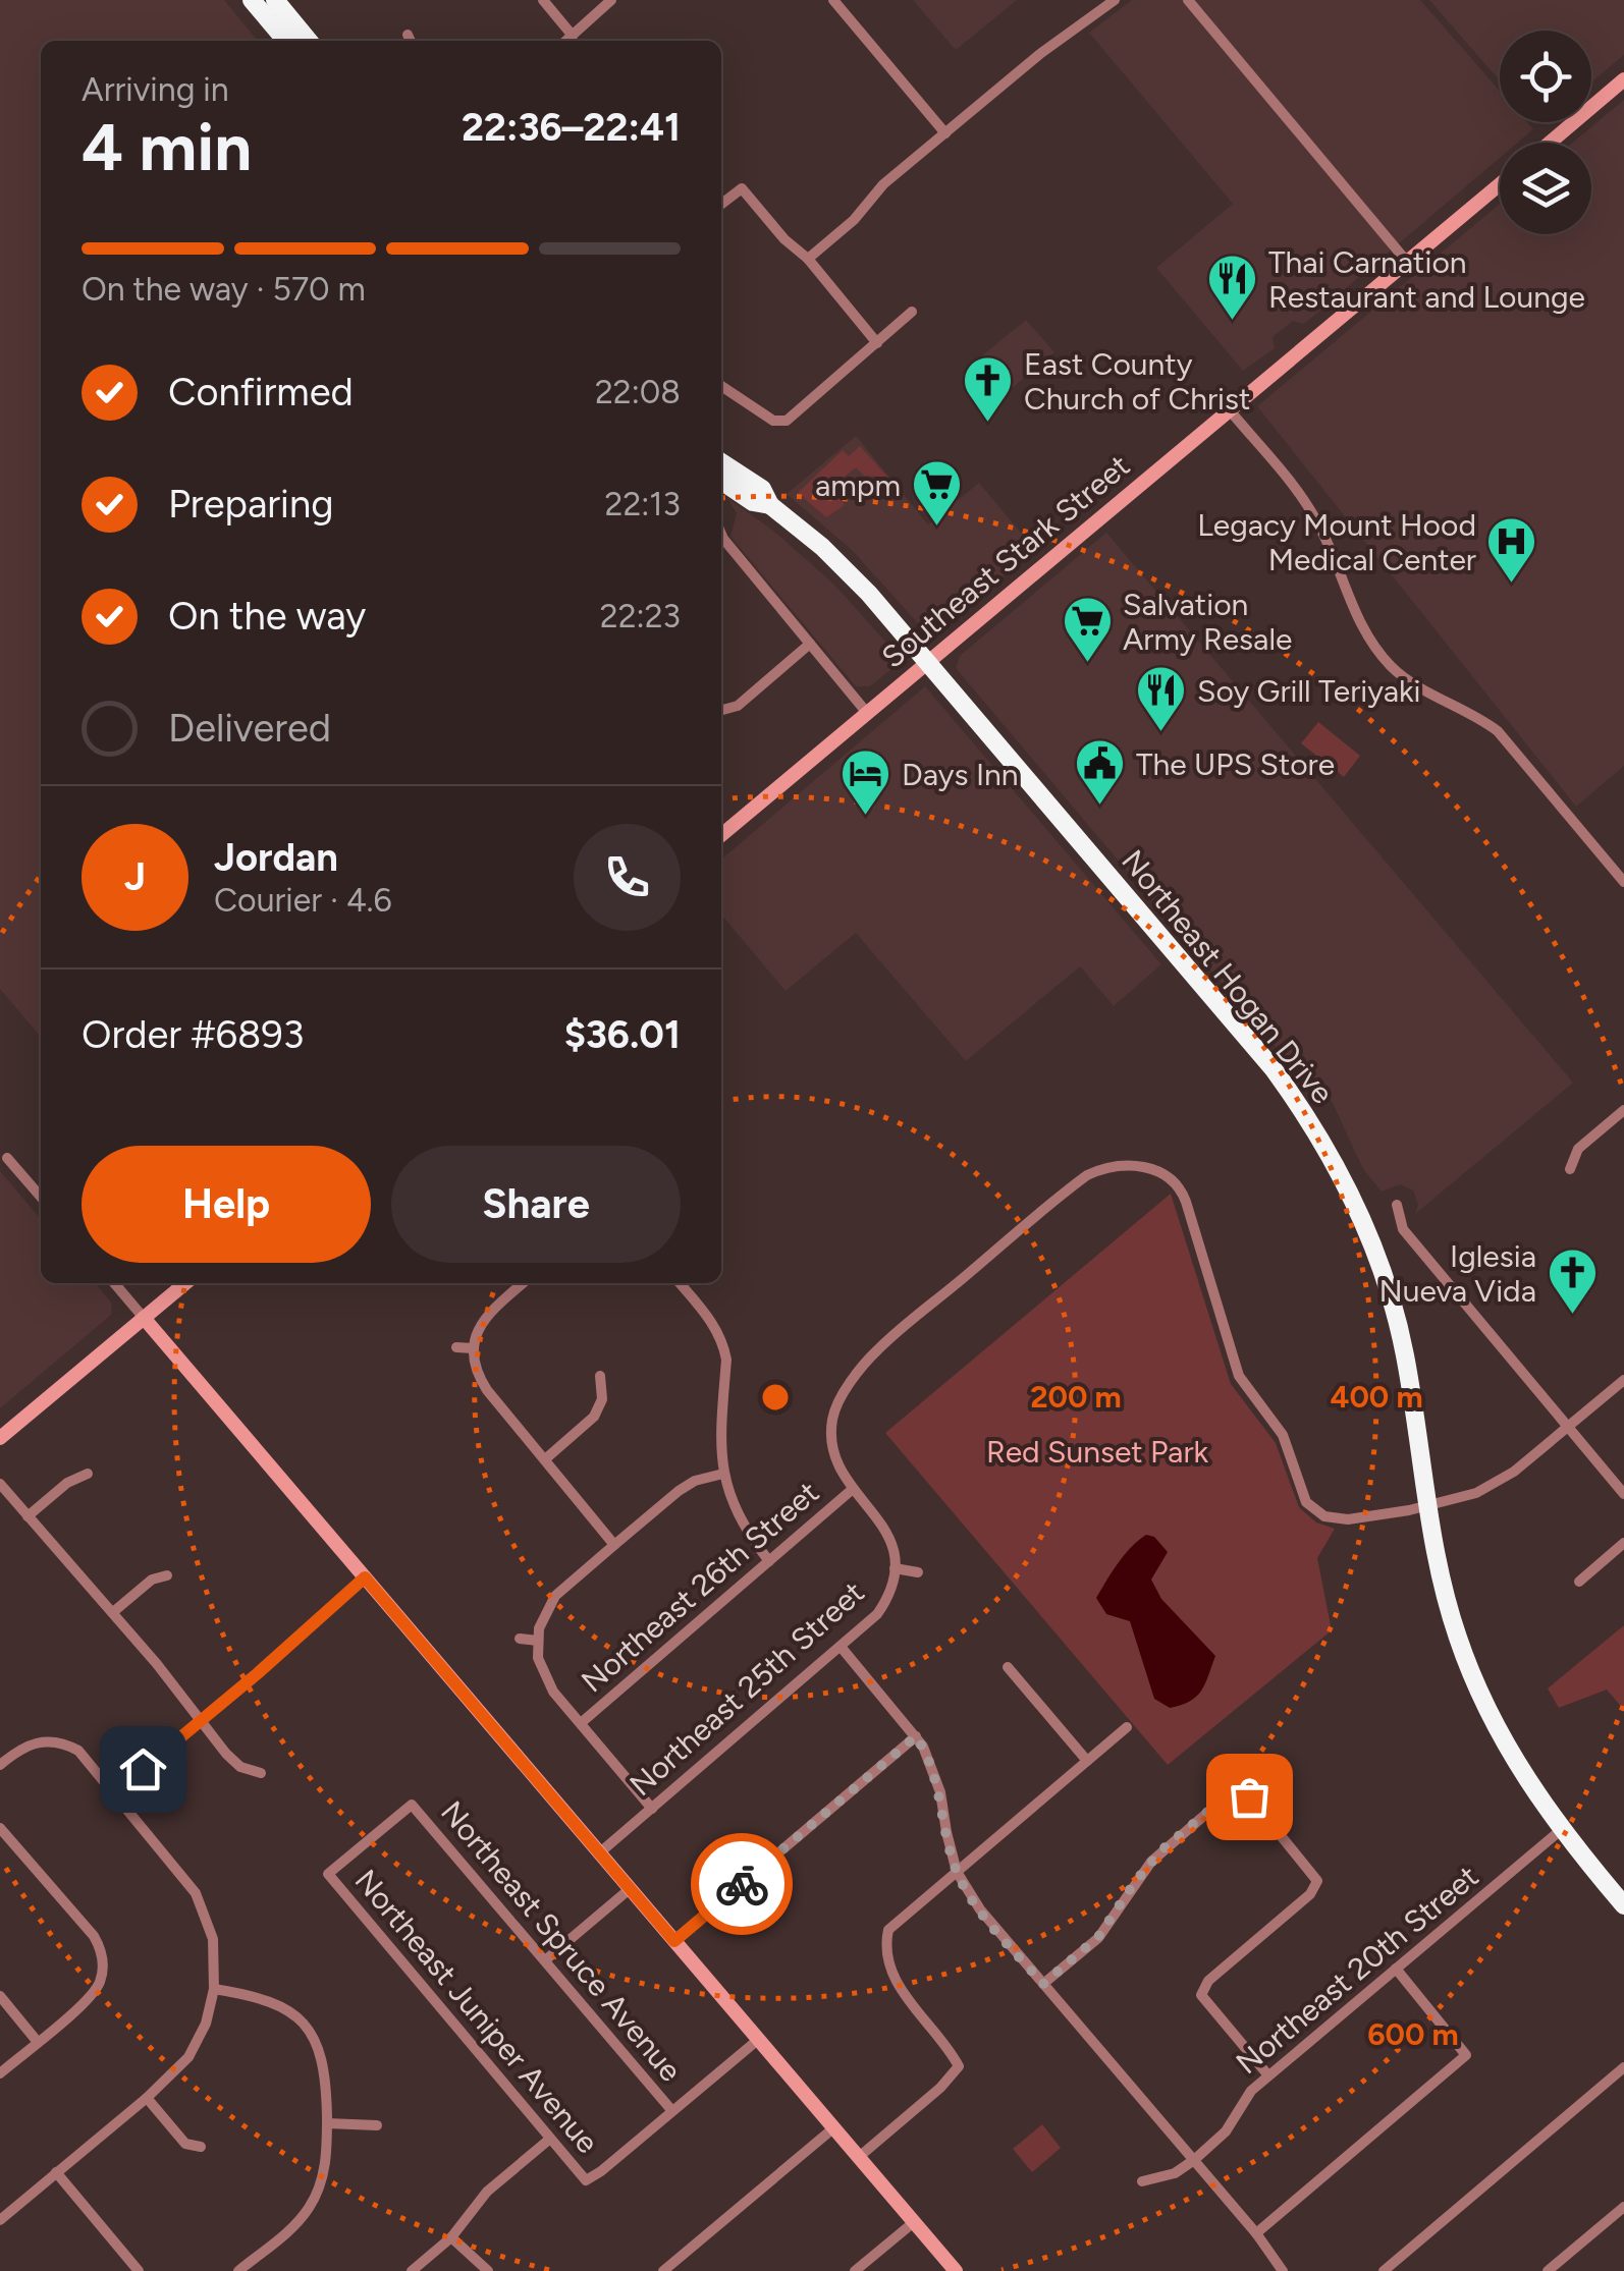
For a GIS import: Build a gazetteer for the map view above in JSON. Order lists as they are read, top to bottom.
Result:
{
  "streets": {
    "highway": ["Northeast Hogan Drive"],
    "main road": ["Southeast Stark Street"],
    "street": [
      "Northeast 26th Street",
      "Northeast 25th Street",
      "Northeast Spruce Avenue",
      "Northeast 20th Street",
      "Northeast Juniper Avenue"
    ]
  },
  "crossings": [
    ["Southeast Stark Street", "Northeast Hogan Drive"],
    ["Northeast Hogan Drive", "Northeast 20th Street"],
    ["Northeast Spruce Avenue", "Northeast Juniper Avenue"]
  ],
  "parks": ["Red Sunset Park"],
  "places": {
    "restaurant": ["Thai Carnation Restaurant and Lounge", "Soy Grill Teriyaki"],
    "church": ["East County Church of Christ", "Iglesia Nueva Vida"],
    "supermarket": ["ampm", "Salvation Army Resale"],
    "hospital": ["Legacy Mount Hood Medical Center"],
    "public building": ["The UPS Store"],
    "hotel": ["Days Inn"]
  },
  "page": {
    "heading": ["4 min", "Arriving in", "22:36–22:41"],
    "panel": [
      "Jordan",
      "Courier · 4.6",
      "Order #6893",
      "$36.01"
    ],
    "bar": "On the way · 570 m",
    "list": [
      ["Confirmed", "22:08"],
      ["Preparing", "22:13"],
      ["On the way", "22:23"],
      "Delivered"
    ],
    "round": "J",
    "buttons": ["Help", "Share"]
  },
  "rings": ["200 m", "400 m", "600 m"]
}
